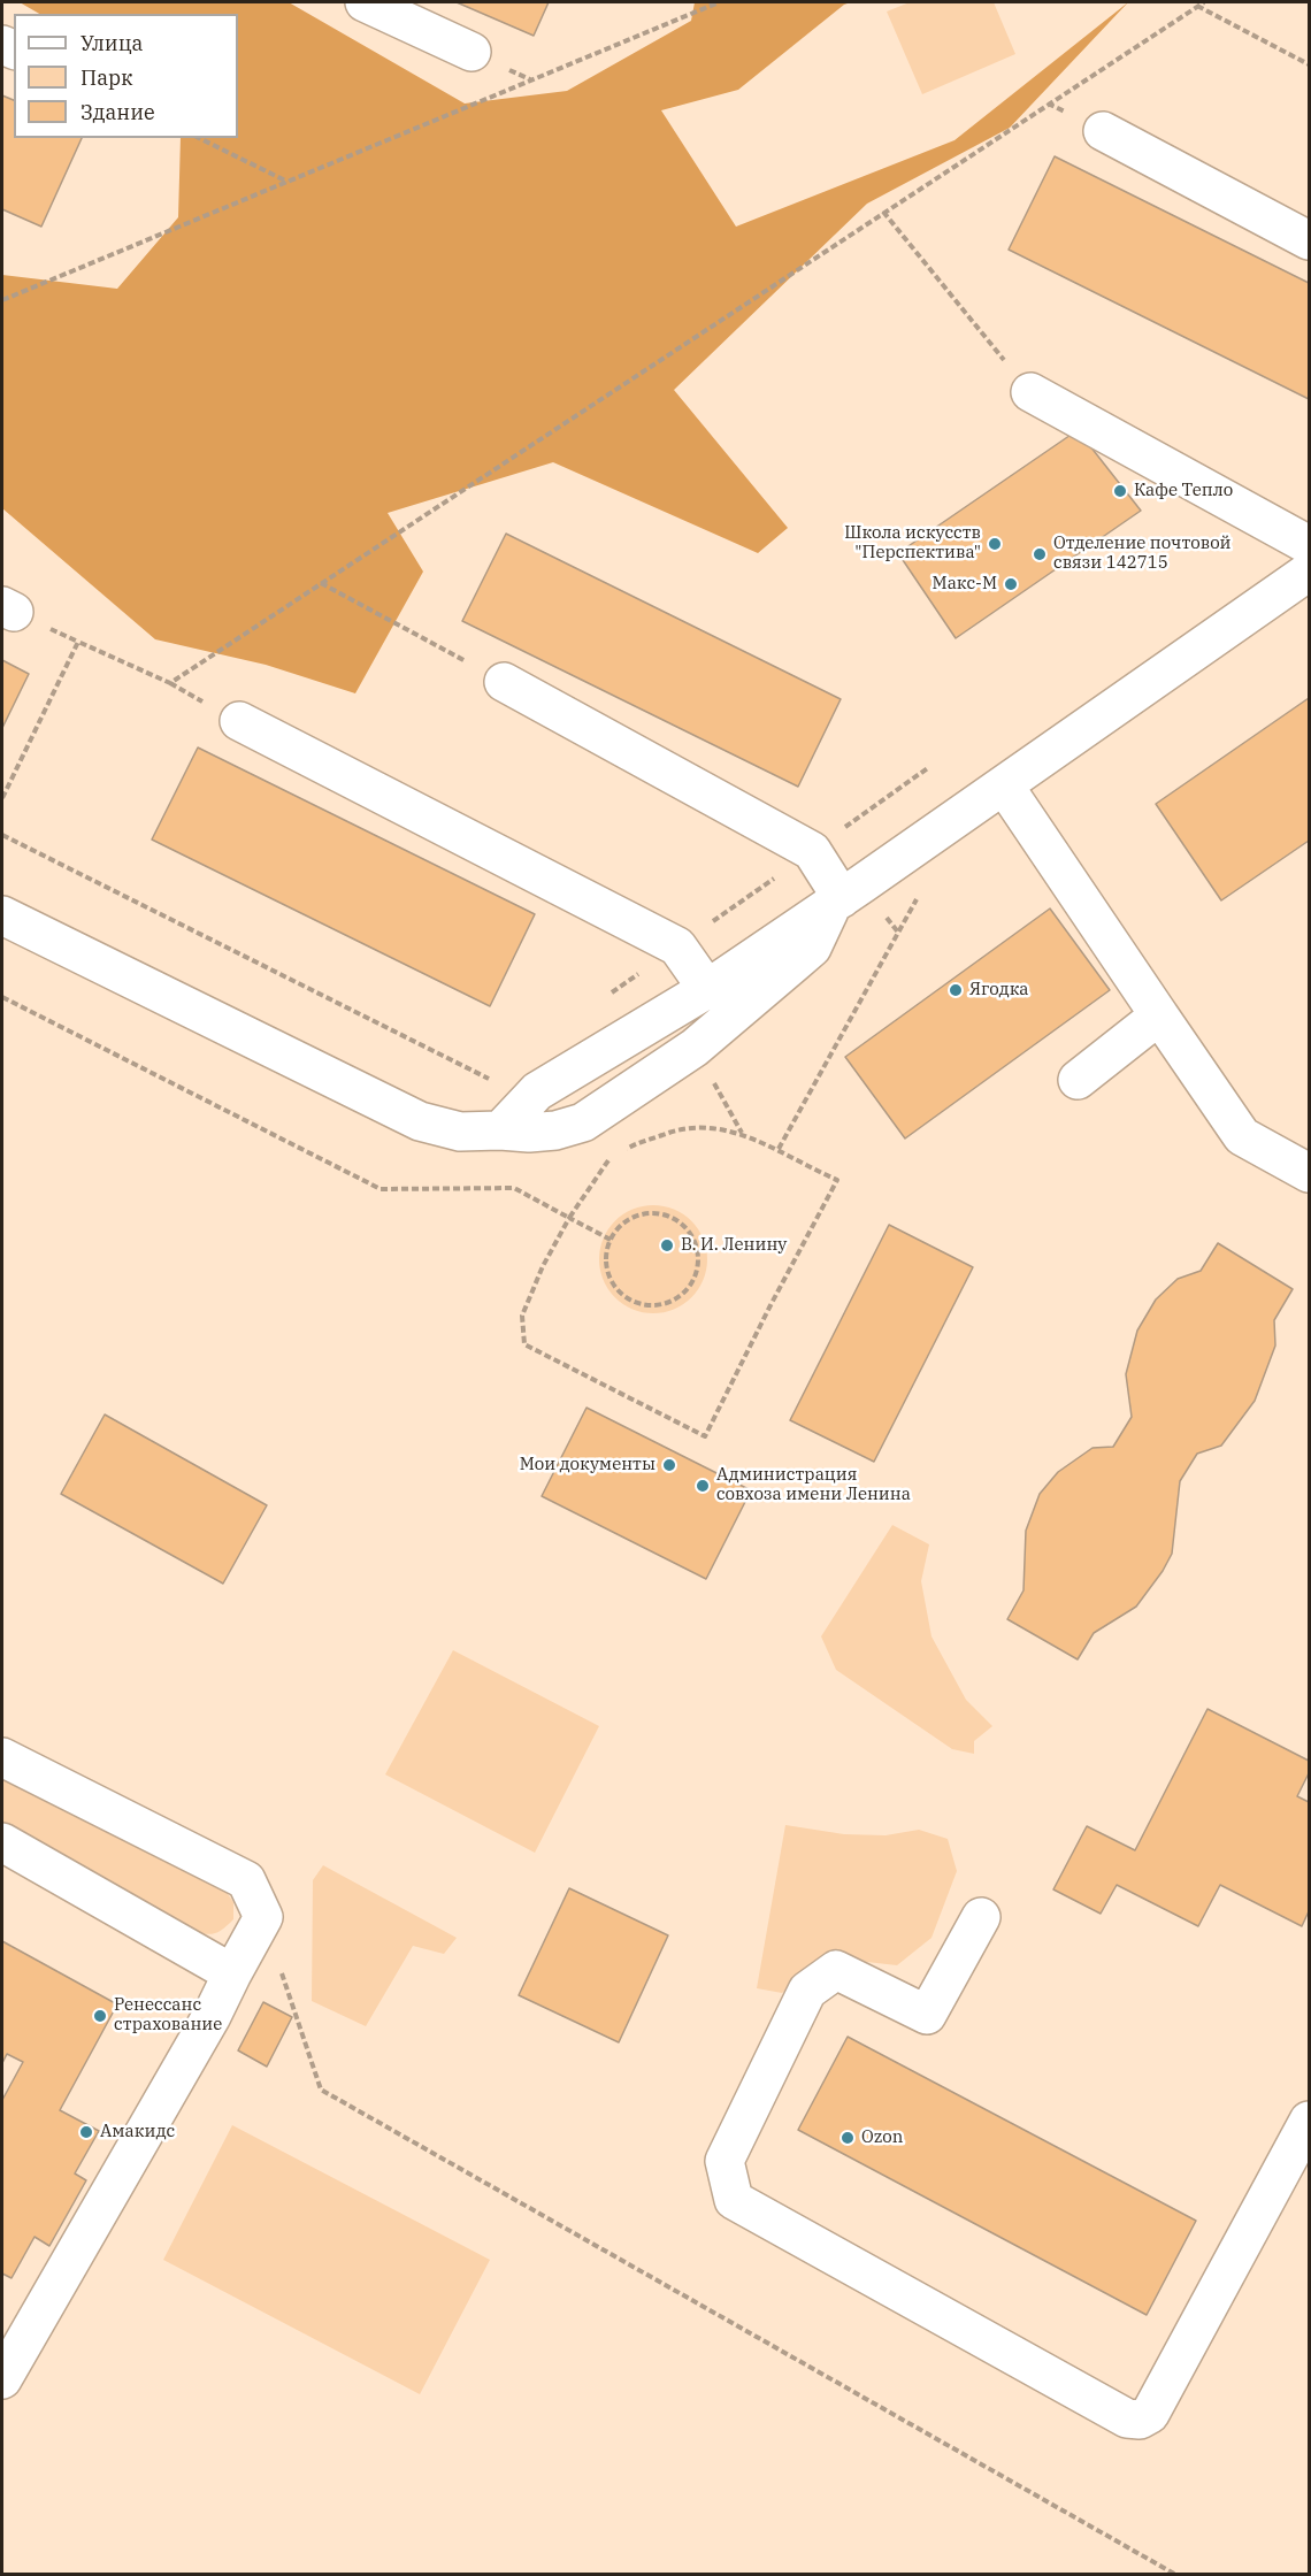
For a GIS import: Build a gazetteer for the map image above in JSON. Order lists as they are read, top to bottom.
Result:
{
  "places": [
    "Кафе Тепло",
    "Школа искусств \"Перспектива\"",
    "Отделение почтовой связи 142715",
    "Макс-М",
    "Ягодка",
    "В. И. Ленину",
    "Мои документы",
    "Администрация совхоза имени Ленина",
    "Ренессанс страхование",
    "Амакидс",
    "Ozon"
  ],
  "legend": ["Улица", "Парк", "Здание"]
}
